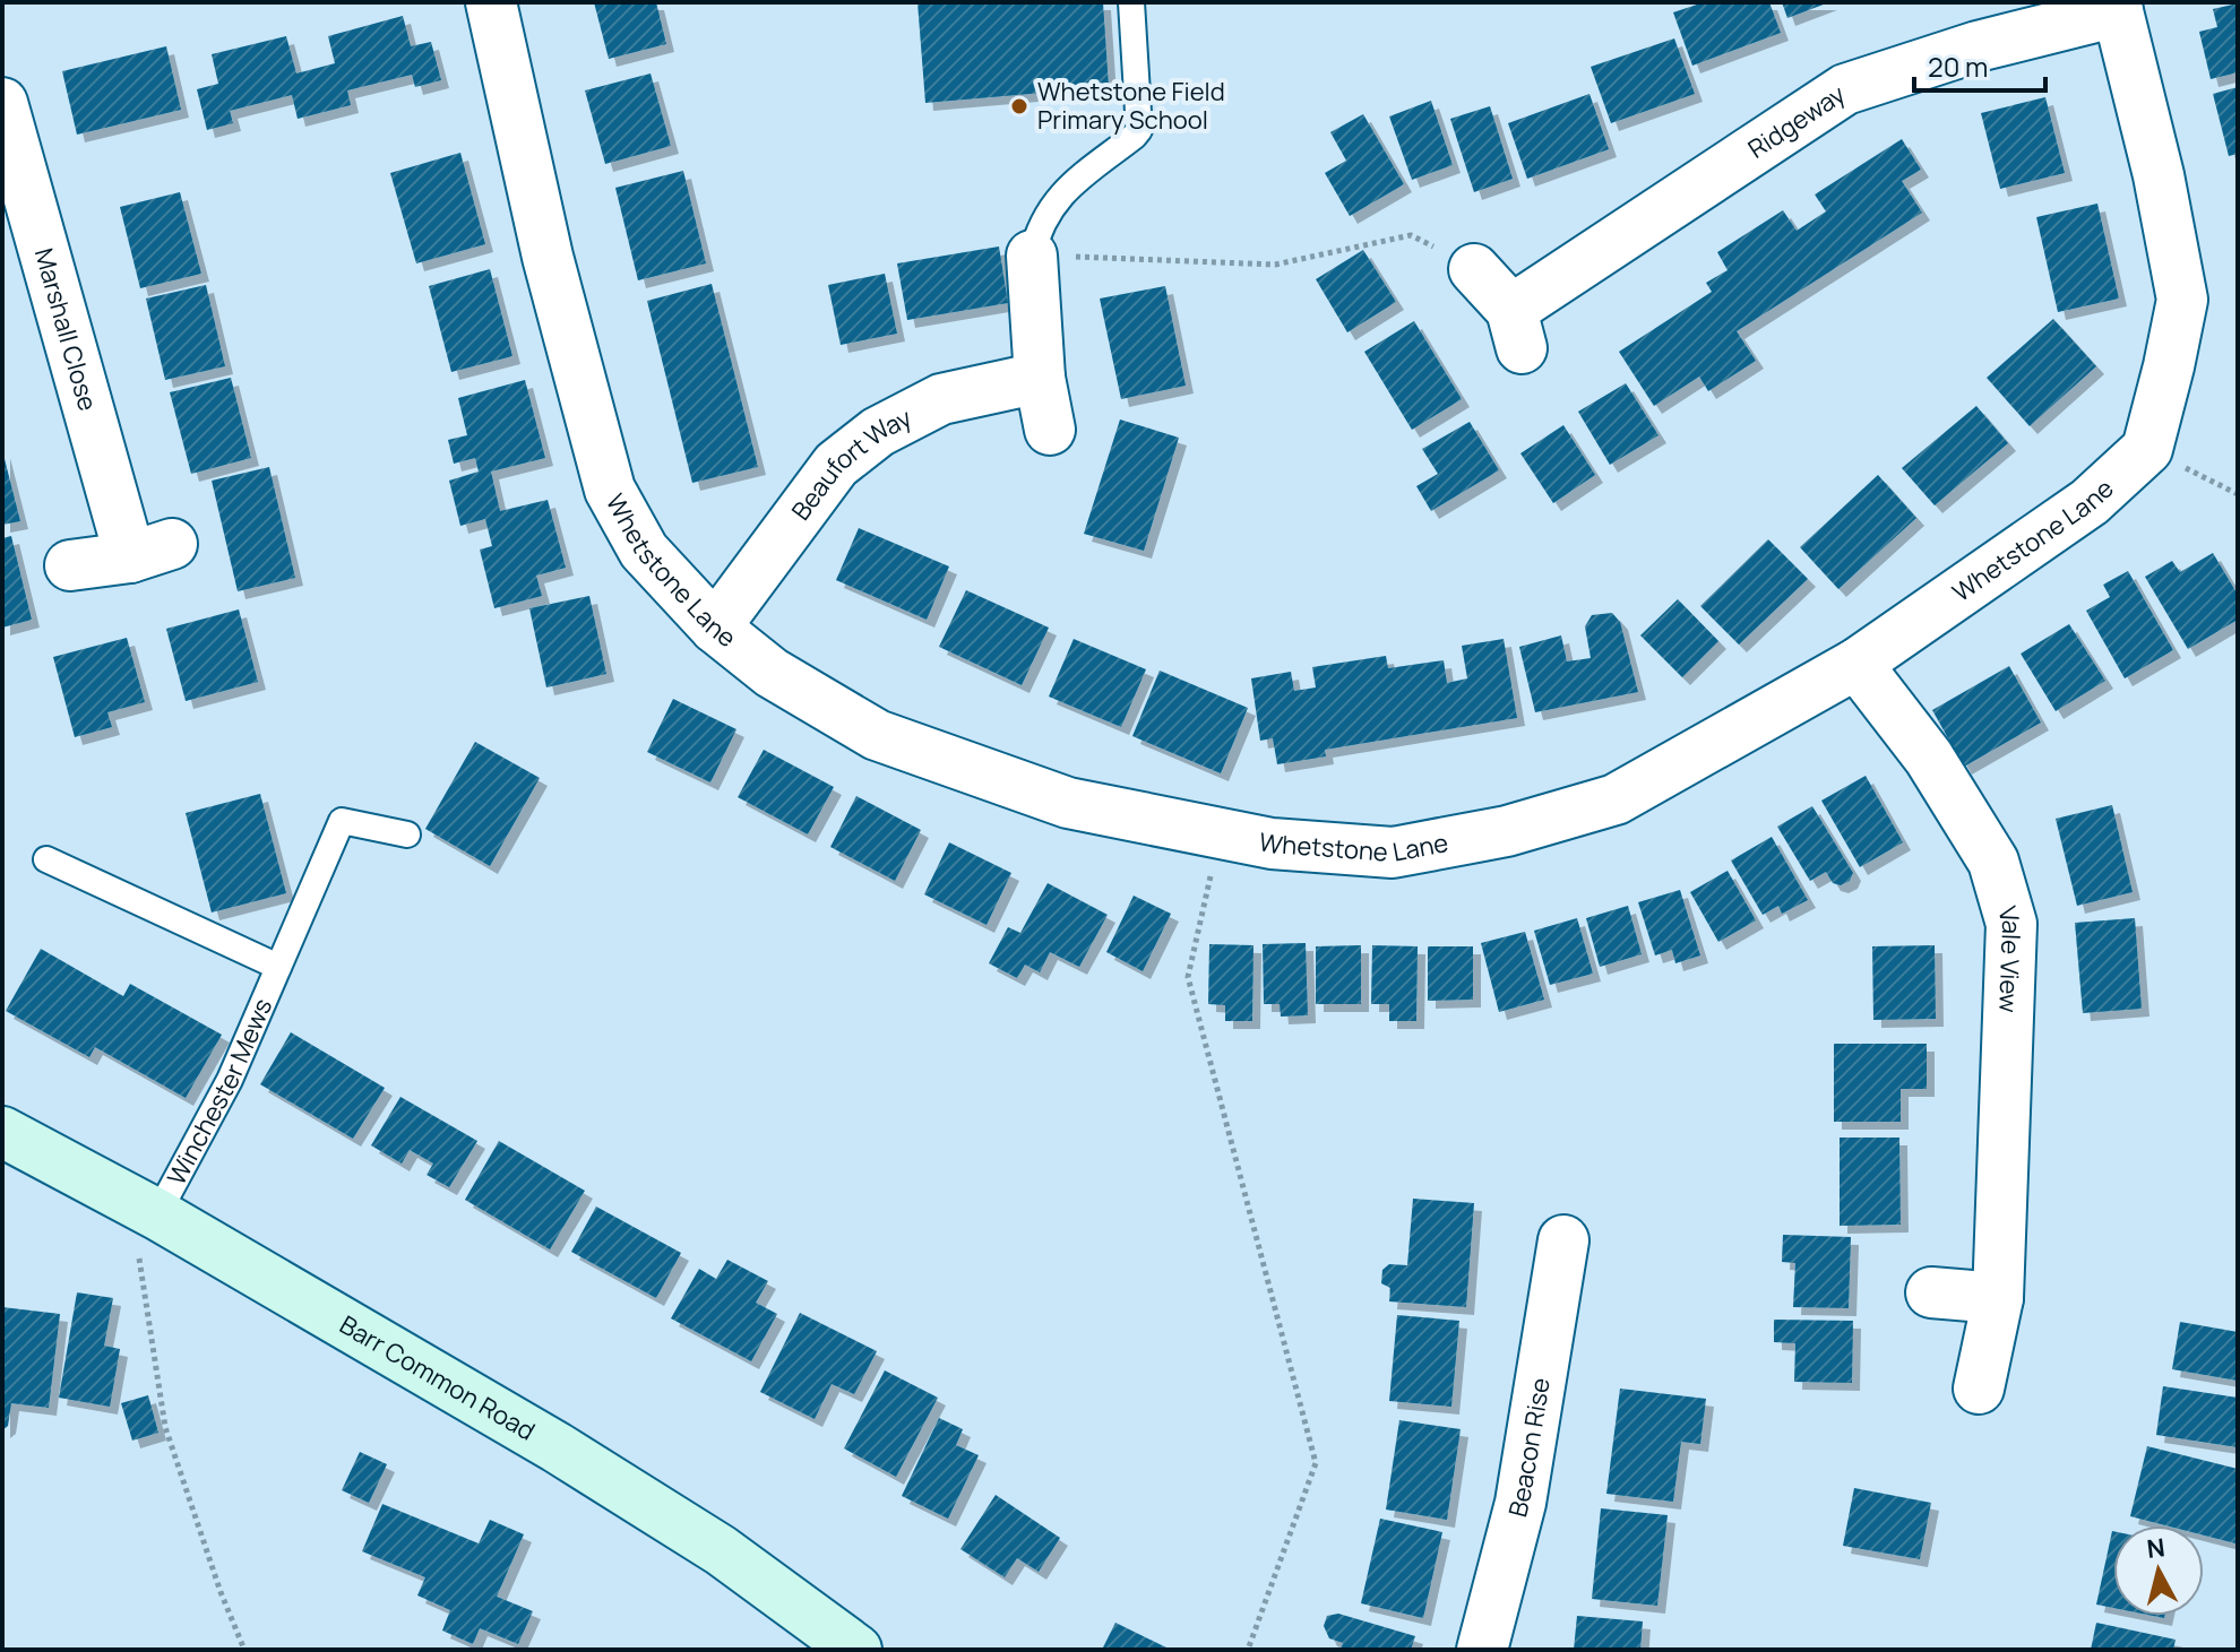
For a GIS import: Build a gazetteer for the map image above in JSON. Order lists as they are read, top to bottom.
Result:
{
  "streets": {
    "main road": ["Barr Common Road"],
    "street": [
      "Ridgeway",
      "Marshall Close",
      "Beaufort Way",
      "Whetstone Lane",
      "Vale View",
      "Beacon Rise"
    ],
    "lane": ["Winchester Mews"]
  },
  "crossings": [
    ["Beaufort Way", "Whetstone Lane"],
    ["Whetstone Lane", "Vale View"],
    ["Winchester Mews", "Barr Common Road"]
  ],
  "places": ["Whetstone Field Primary School"],
  "scale_bar": "20 m",
  "north": "top"
}
